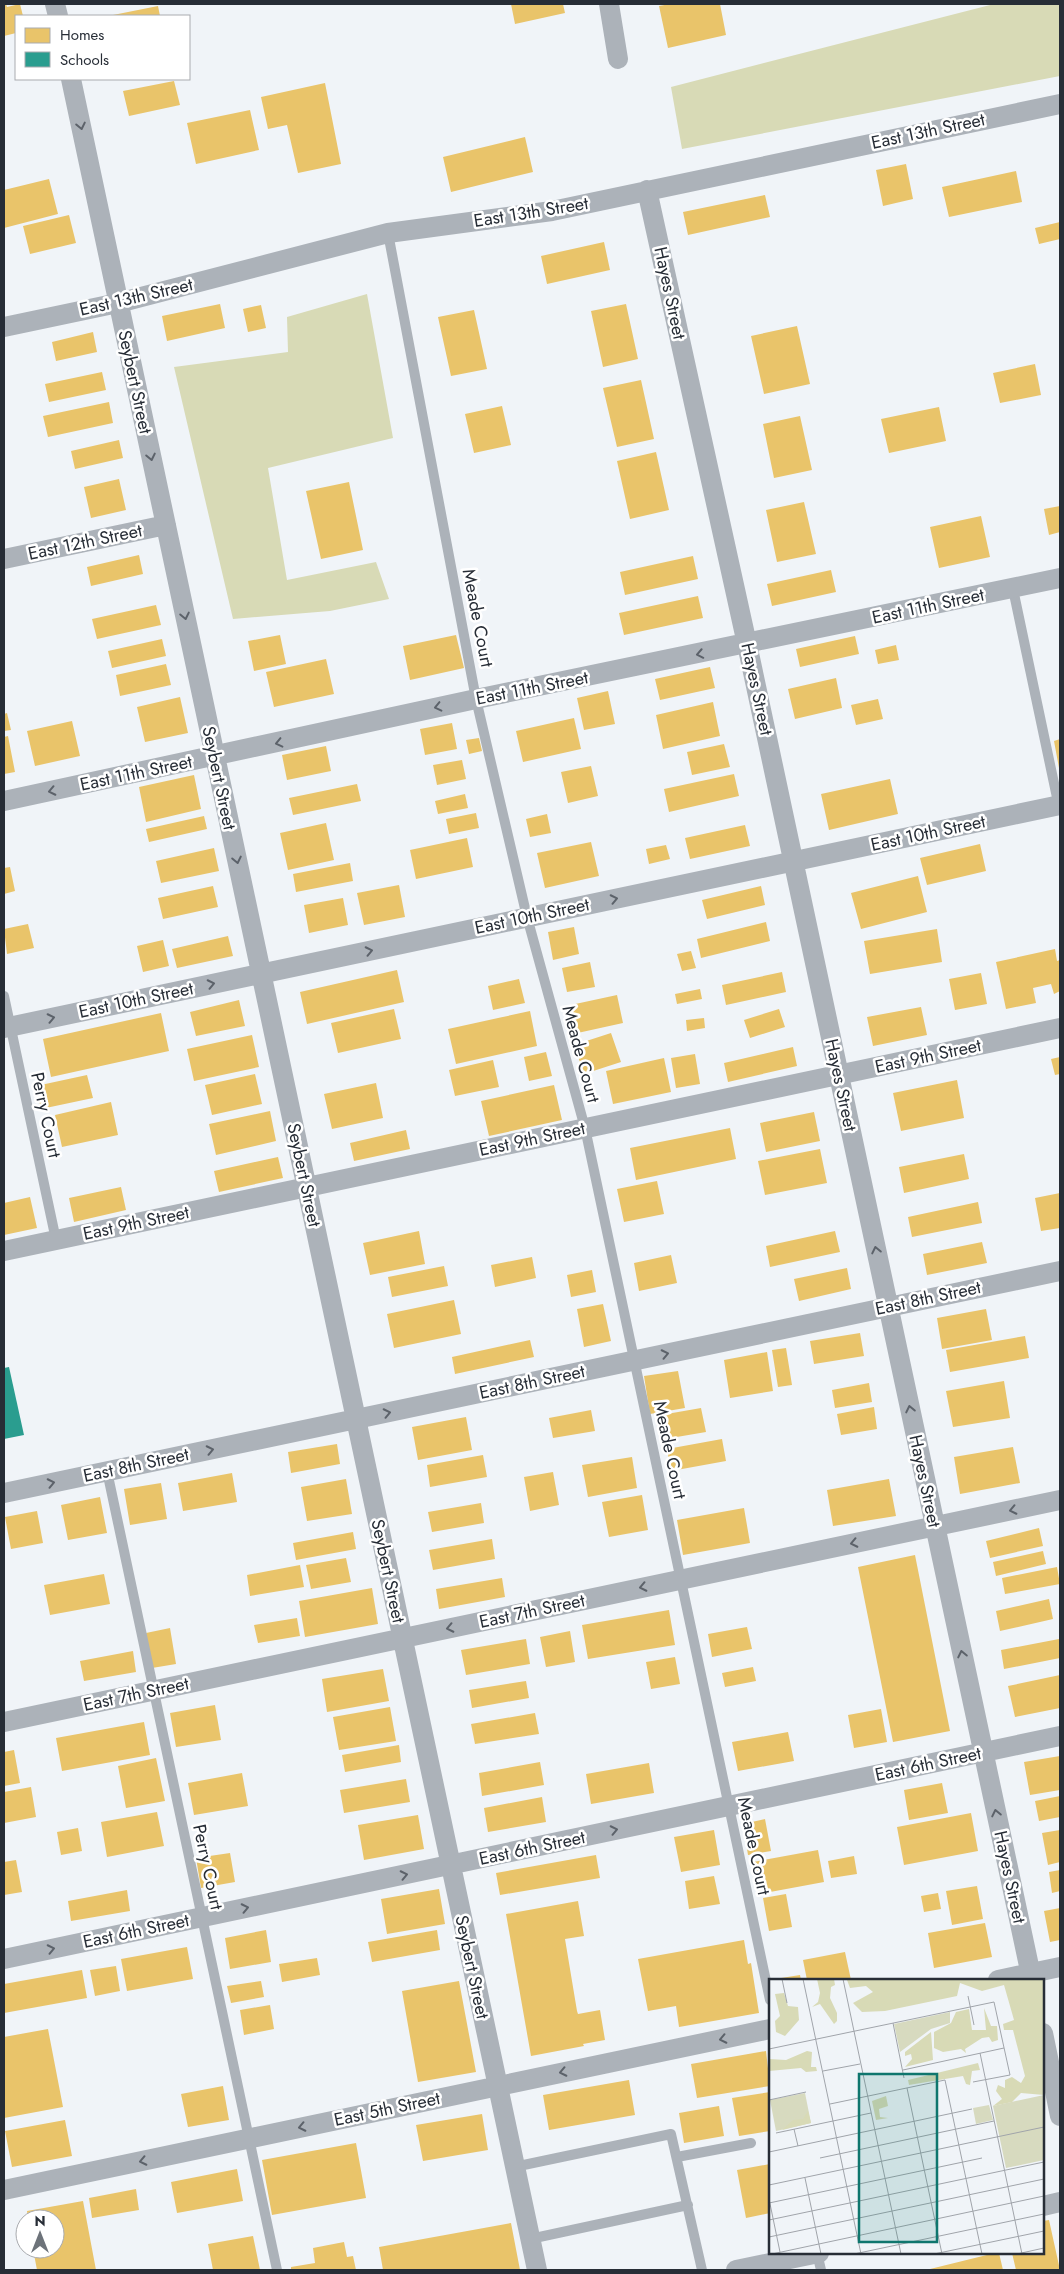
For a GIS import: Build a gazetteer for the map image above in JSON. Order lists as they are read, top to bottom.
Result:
{
  "streets": {
    "street": [
      "East 13th Street",
      "Hayes Street",
      "Seybert Street",
      "East 12th Street",
      "East 11th Street",
      "East 10th Street",
      "East 9th Street",
      "East 8th Street",
      "East 7th Street",
      "East 6th Street",
      "East 5th Street"
    ],
    "lane": ["Meade Court", "Perry Court"]
  },
  "crossings": [
    ["East 13th Street", "Hayes Street"],
    ["East 13th Street", "Seybert Street"],
    ["East 13th Street", "Meade Court"],
    ["Hayes Street", "East 11th Street"],
    ["Hayes Street", "East 10th Street"],
    ["Hayes Street", "East 9th Street"],
    ["Hayes Street", "East 8th Street"],
    ["Hayes Street", "East 7th Street"],
    ["Hayes Street", "East 6th Street"],
    ["Seybert Street", "East 12th Street"],
    ["Seybert Street", "East 11th Street"],
    ["Seybert Street", "East 10th Street"],
    ["Seybert Street", "East 9th Street"],
    ["Seybert Street", "East 8th Street"],
    ["Seybert Street", "East 7th Street"],
    ["Seybert Street", "East 6th Street"],
    ["Seybert Street", "East 5th Street"],
    ["East 11th Street", "Meade Court"],
    ["Meade Court", "East 10th Street"],
    ["Meade Court", "East 9th Street"],
    ["Meade Court", "East 8th Street"],
    ["Meade Court", "East 7th Street"],
    ["Meade Court", "East 6th Street"],
    ["East 10th Street", "Perry Court"],
    ["East 9th Street", "Perry Court"],
    ["Perry Court", "East 8th Street"],
    ["Perry Court", "East 7th Street"],
    ["Perry Court", "East 6th Street"],
    ["Perry Court", "East 5th Street"]
  ],
  "one_way": [
    "Hayes Street",
    "Seybert Street",
    "East 11th Street",
    "East 10th Street",
    "East 8th Street",
    "East 7th Street",
    "East 6th Street",
    "East 5th Street"
  ],
  "legend": ["Homes", "Schools"],
  "north": "top"
}
